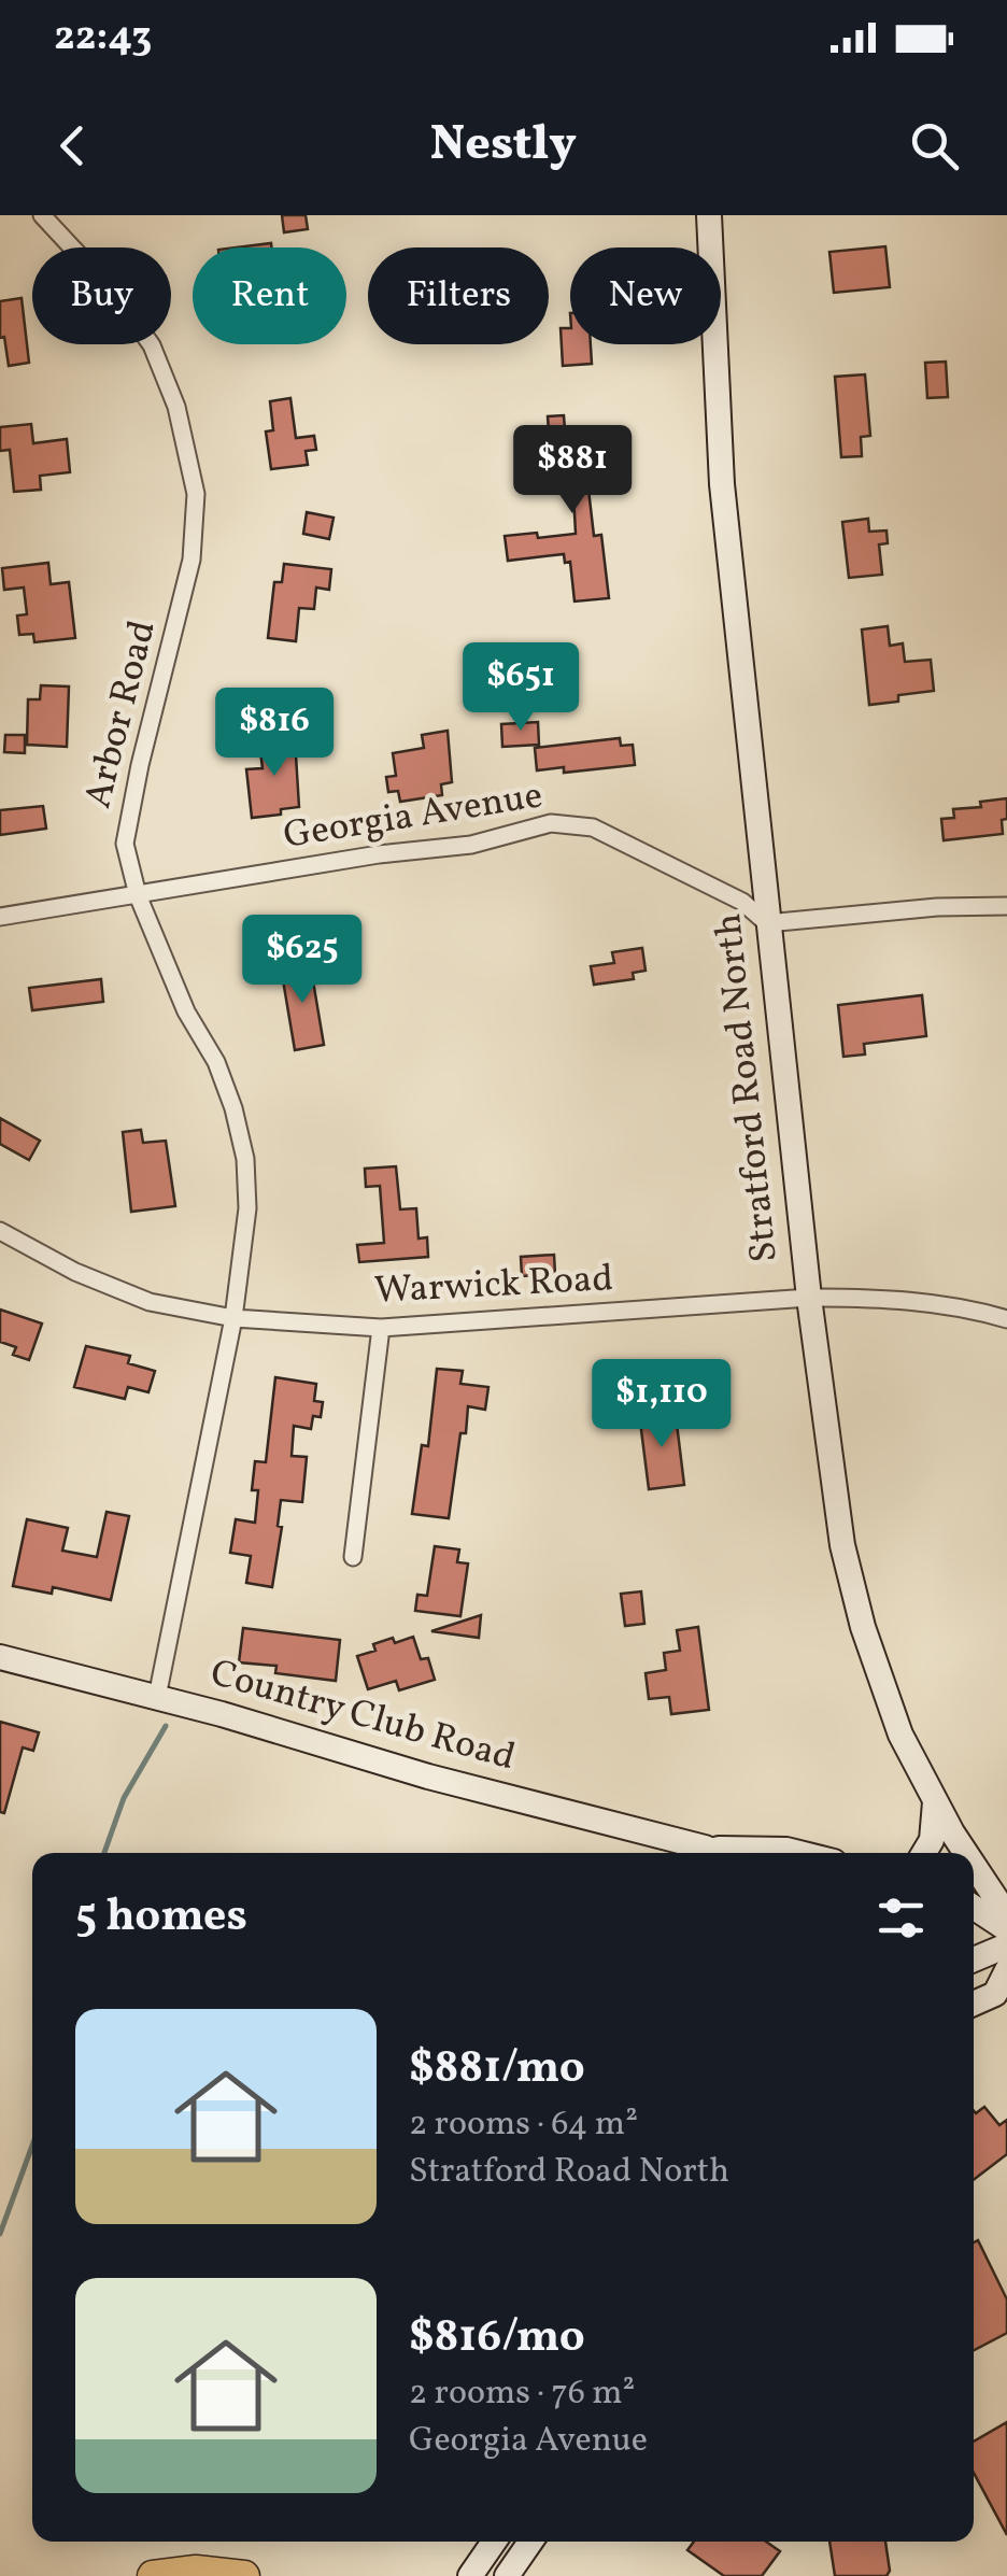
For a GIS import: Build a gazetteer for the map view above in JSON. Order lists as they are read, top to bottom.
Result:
{
  "streets": {
    "main road": ["Stratford Road North", "Country Club Road"],
    "street": ["Arbor Road", "Georgia Avenue", "Warwick Road"]
  },
  "crossings": [
    ["Arbor Road", "Georgia Avenue"],
    ["Arbor Road", "Warwick Road"],
    ["Arbor Road", "Country Club Road"],
    ["Georgia Avenue", "Stratford Road North"],
    ["Stratford Road North", "Warwick Road"]
  ],
  "page": {
    "status": "22:43",
    "header": "Nestly",
    "chip": [
      "Buy",
      "Rent",
      "Filters",
      "New"
    ],
    "price": [
      "$881",
      "$651",
      "$816",
      "$625",
      "$1,110"
    ],
    "heading": "5 homes",
    "list": [
      {
        "name": "$881/mo",
        "note": "2 rooms · 64 m² · Stratford Road North"
      },
      {
        "name": "$816/mo",
        "note": "2 rooms · 76 m² · Georgia Avenue"
      }
    ]
  }
}
